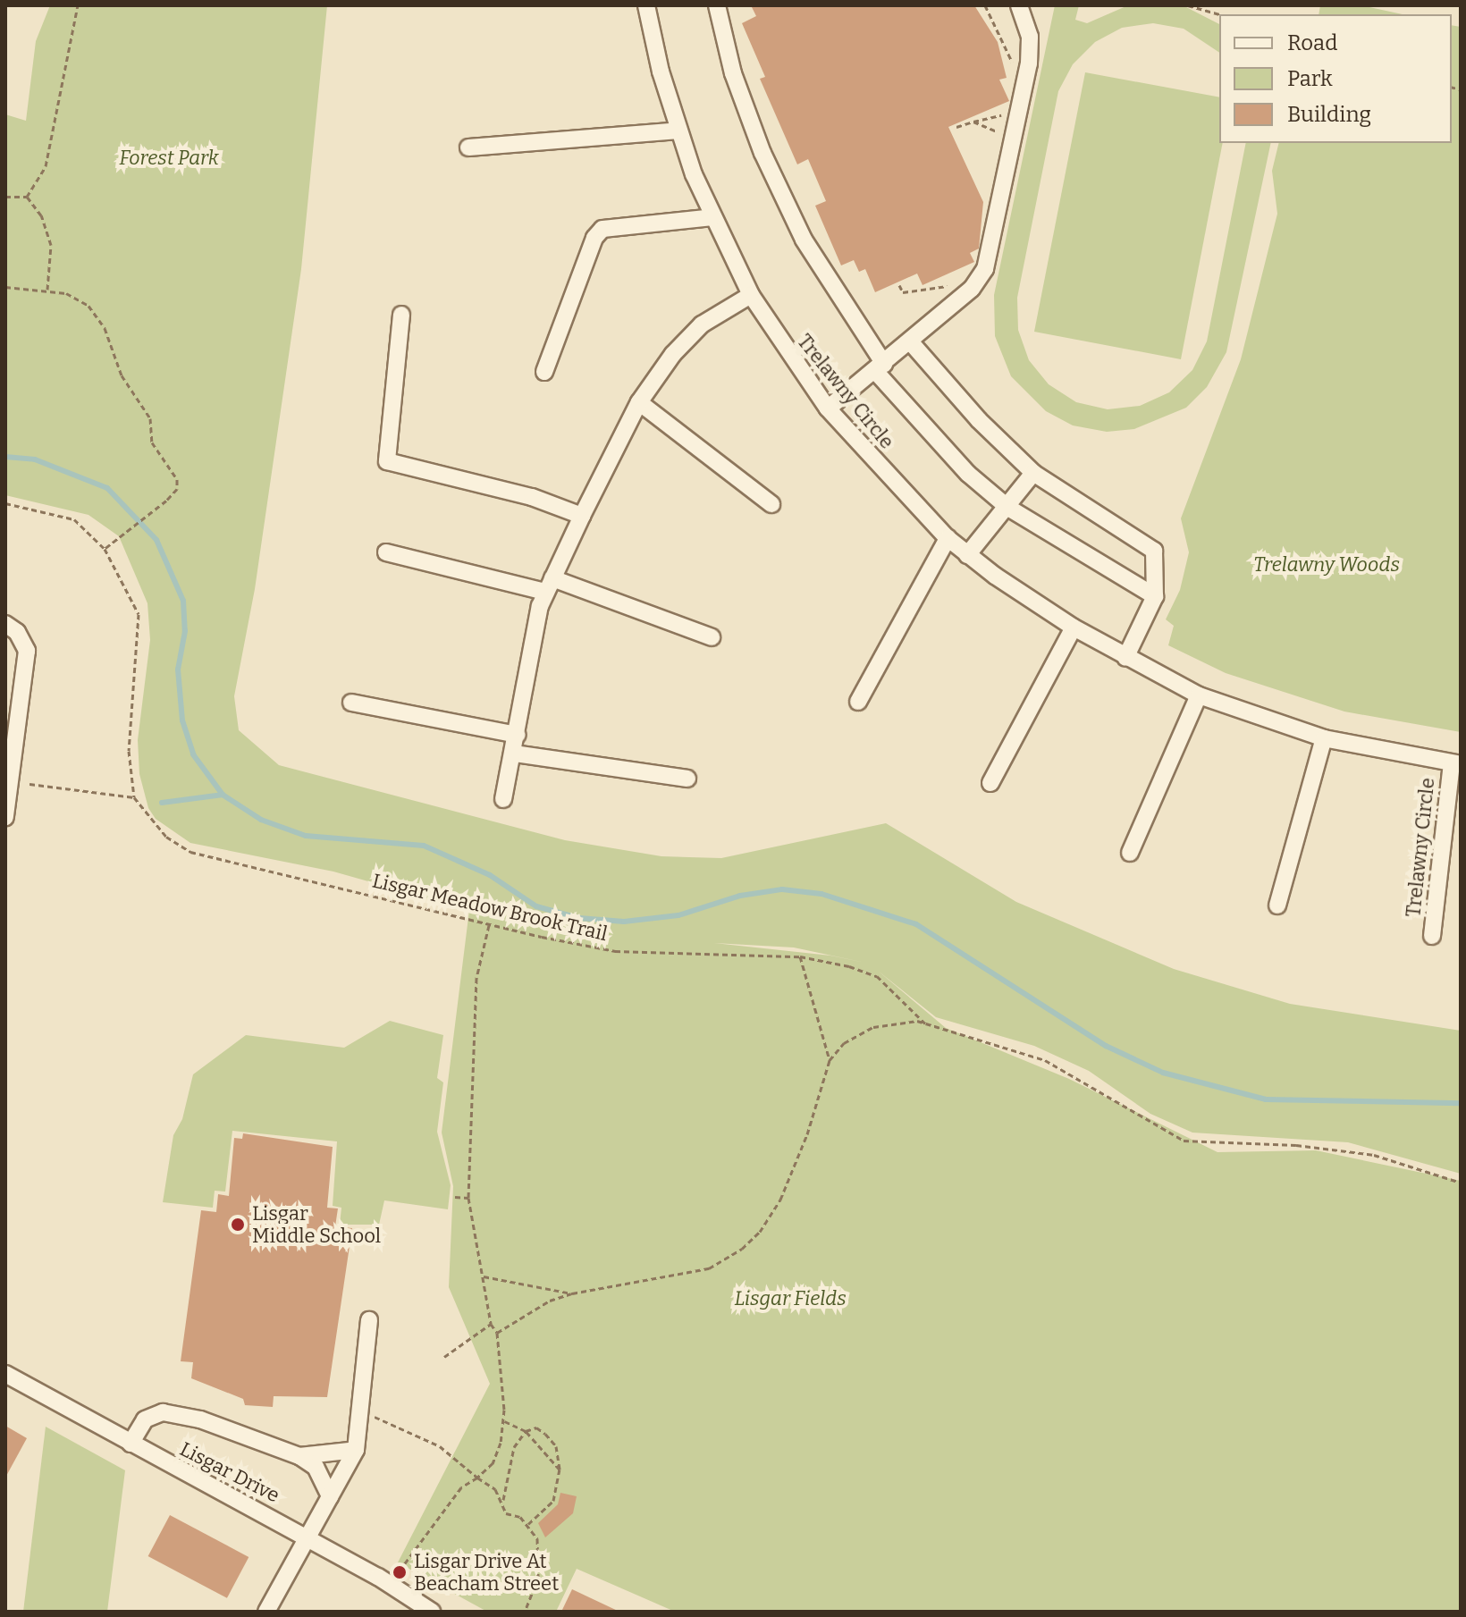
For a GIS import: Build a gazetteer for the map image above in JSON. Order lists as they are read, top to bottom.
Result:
{
  "streets": {
    "street": ["Trelawny Circle", "Lisgar Drive"],
    "path": ["Lisgar Meadow Brook Trail"]
  },
  "parks": ["Forest Park", "Trelawny Woods", "Lisgar Fields"],
  "places": ["Lisgar Middle School", "Lisgar Drive At Beacham Street"],
  "legend": ["Road", "Park", "Building"]
}
